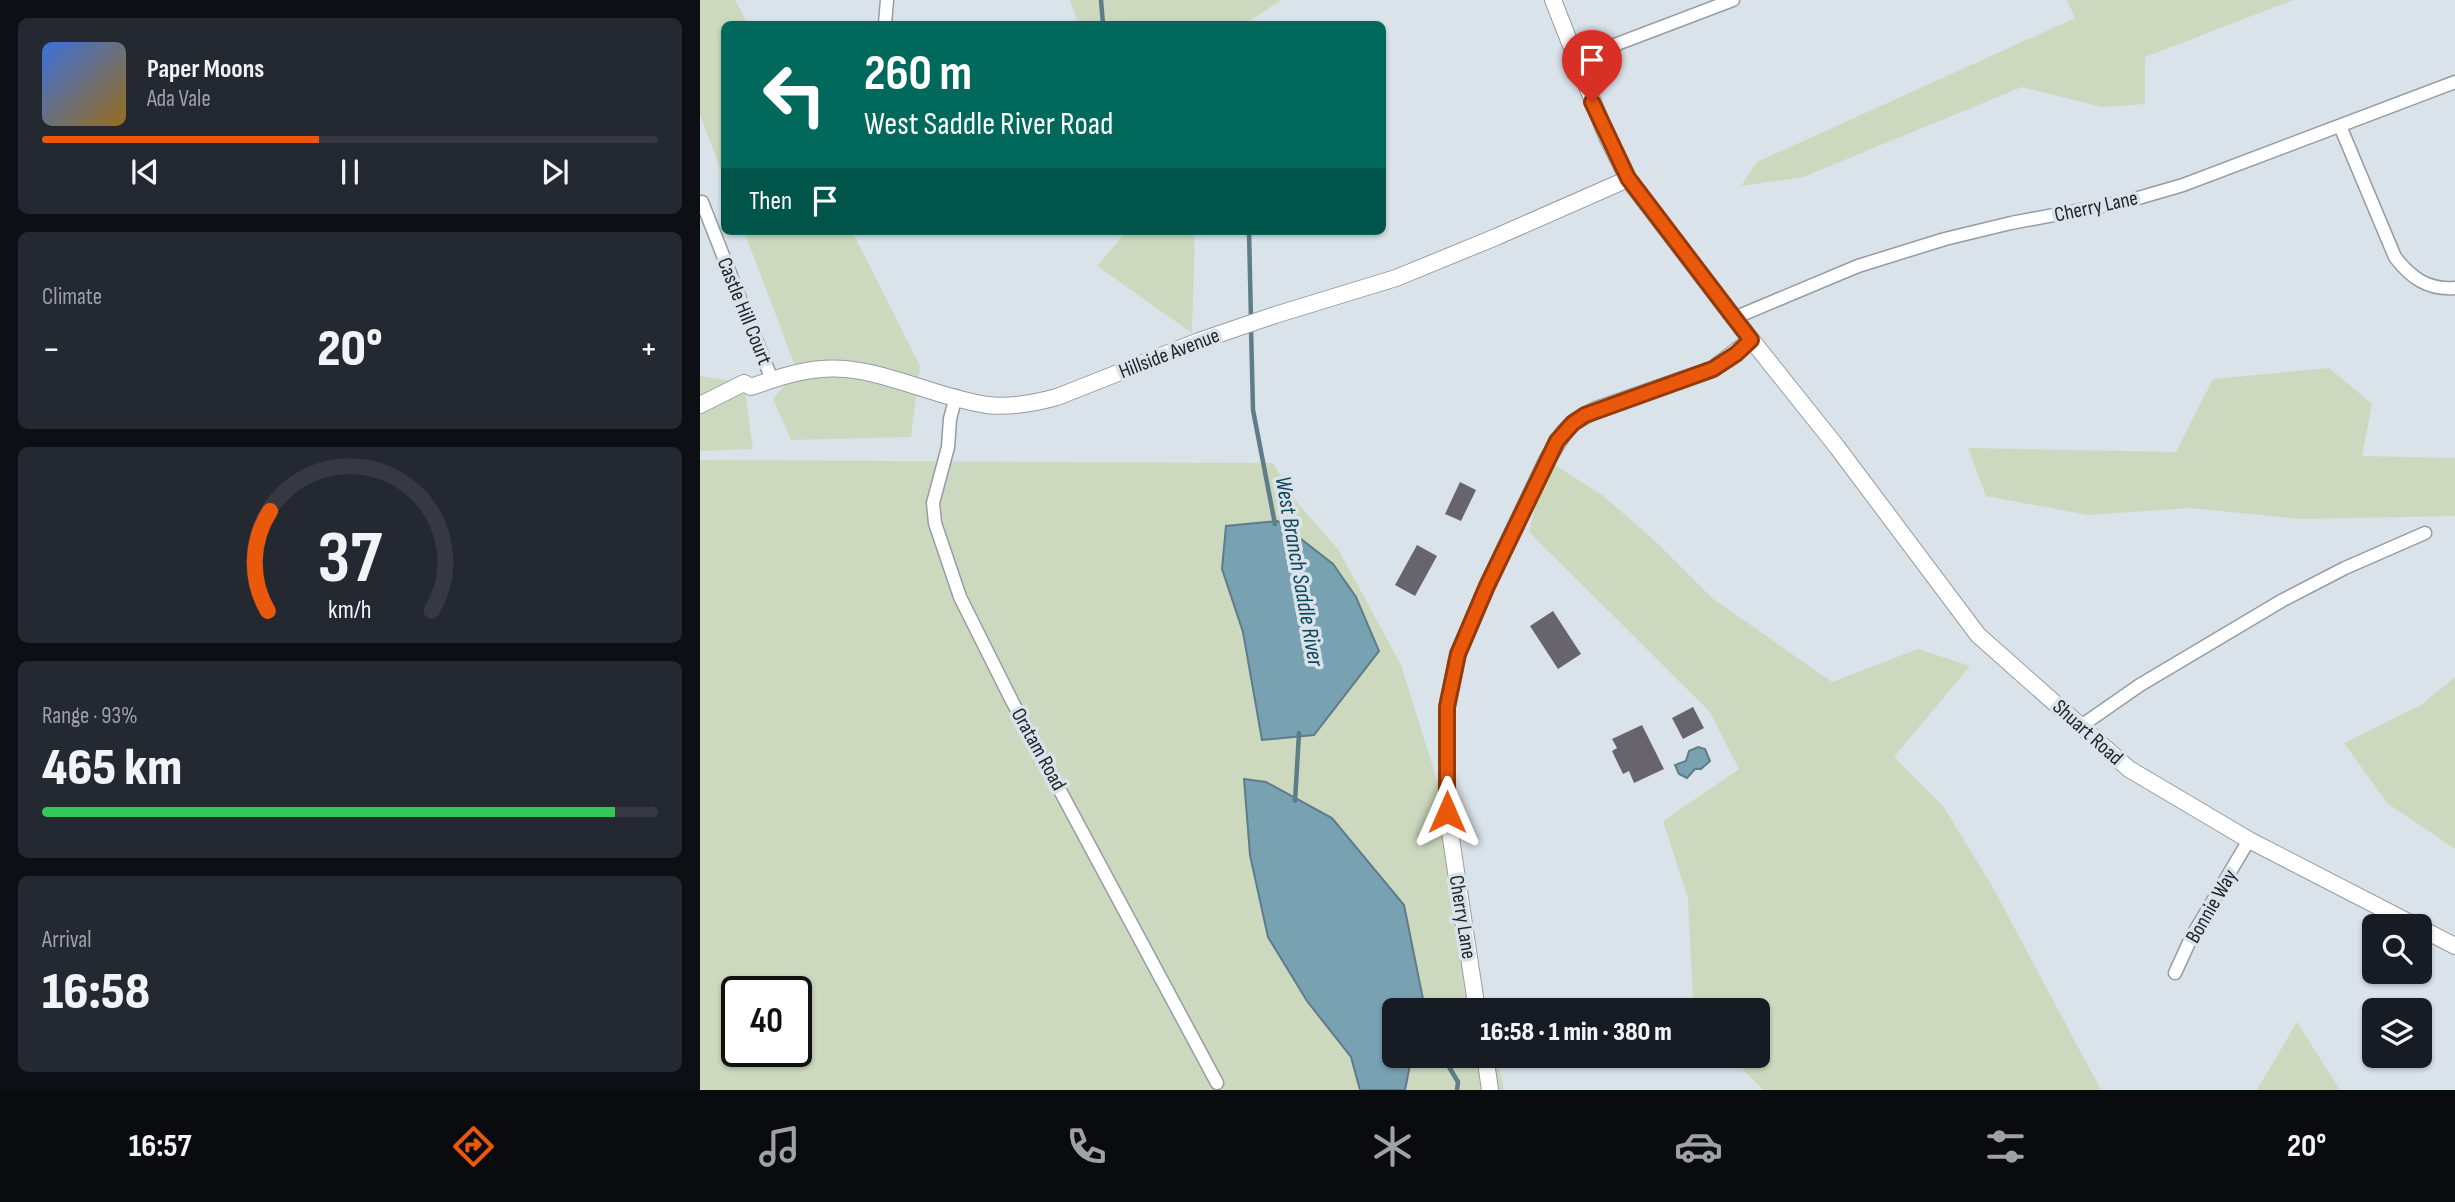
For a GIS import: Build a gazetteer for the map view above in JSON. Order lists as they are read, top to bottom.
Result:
{
  "streets": {
    "street": [
      "Cherry Lane",
      "Castle Hill Court",
      "Hillside Avenue",
      "Shuart Road",
      "Oratam Road",
      "Bonnie Way"
    ]
  },
  "crossings": [
    ["Cherry Lane", "Shuart Road"],
    ["Castle Hill Court", "Hillside Avenue"],
    ["Hillside Avenue", "Shuart Road"],
    ["Hillside Avenue", "Oratam Road"],
    ["Shuart Road", "Bonnie Way"]
  ],
  "water": ["West Branch Saddle River"],
  "page": {
    "turn": ["260 m", "West Saddle River Road"],
    "song": ["Paper Moons", "Ada Vale"],
    "then": "Then",
    "tile": [
      "Climate",
      ["Range · 93%", "465 km"],
      ["Arrival", "16:58"]
    ],
    "heat": ["−", "20°", "+"],
    "limit": "40",
    "trip": "16:58 · 1 min · 380 m",
    "tabs": ["16:57", "20°"],
    "gauge": ["37", "km/h"]
  }
}
